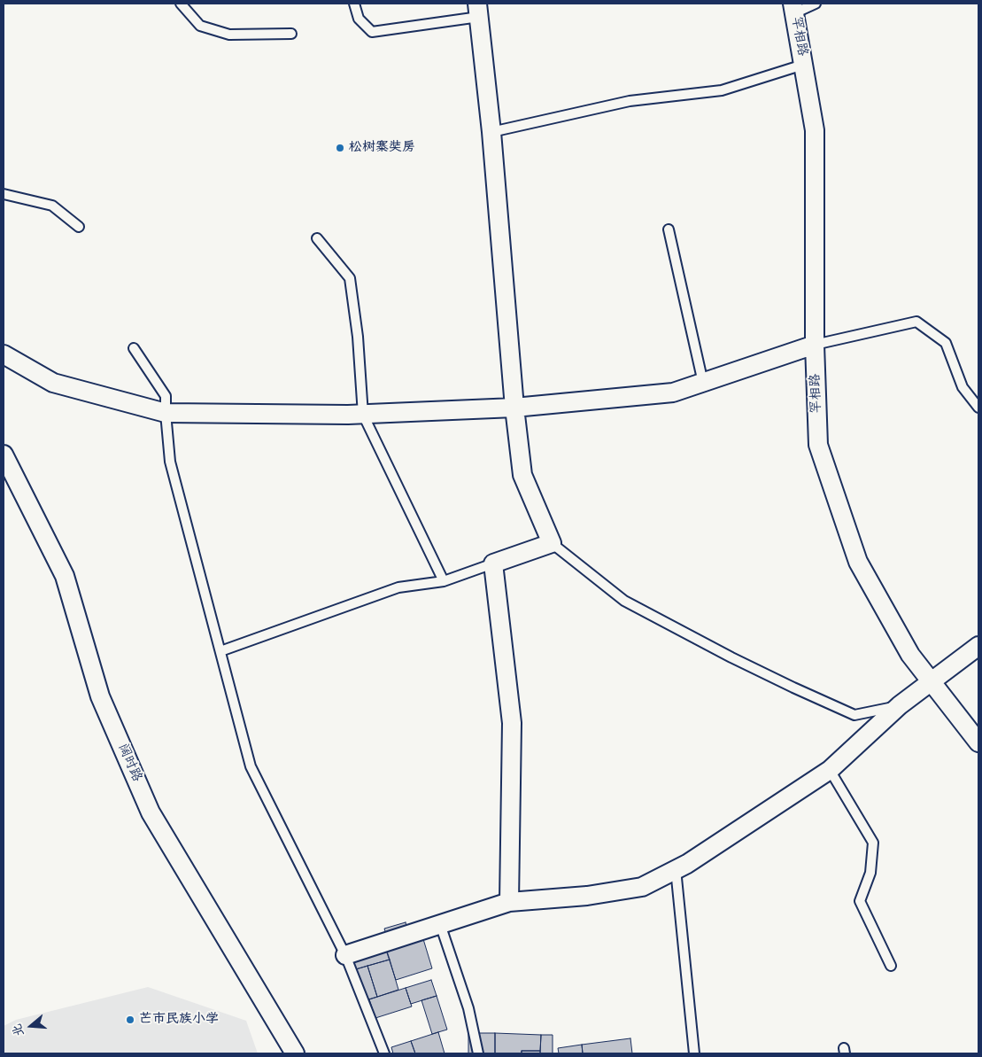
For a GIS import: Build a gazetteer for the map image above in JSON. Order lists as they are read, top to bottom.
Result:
{
  "streets": {
    "street": ["罕相路", "阔时路"]
  },
  "places": ["松树寨奘房", "芒市民族小学"],
  "north": "left"
}
